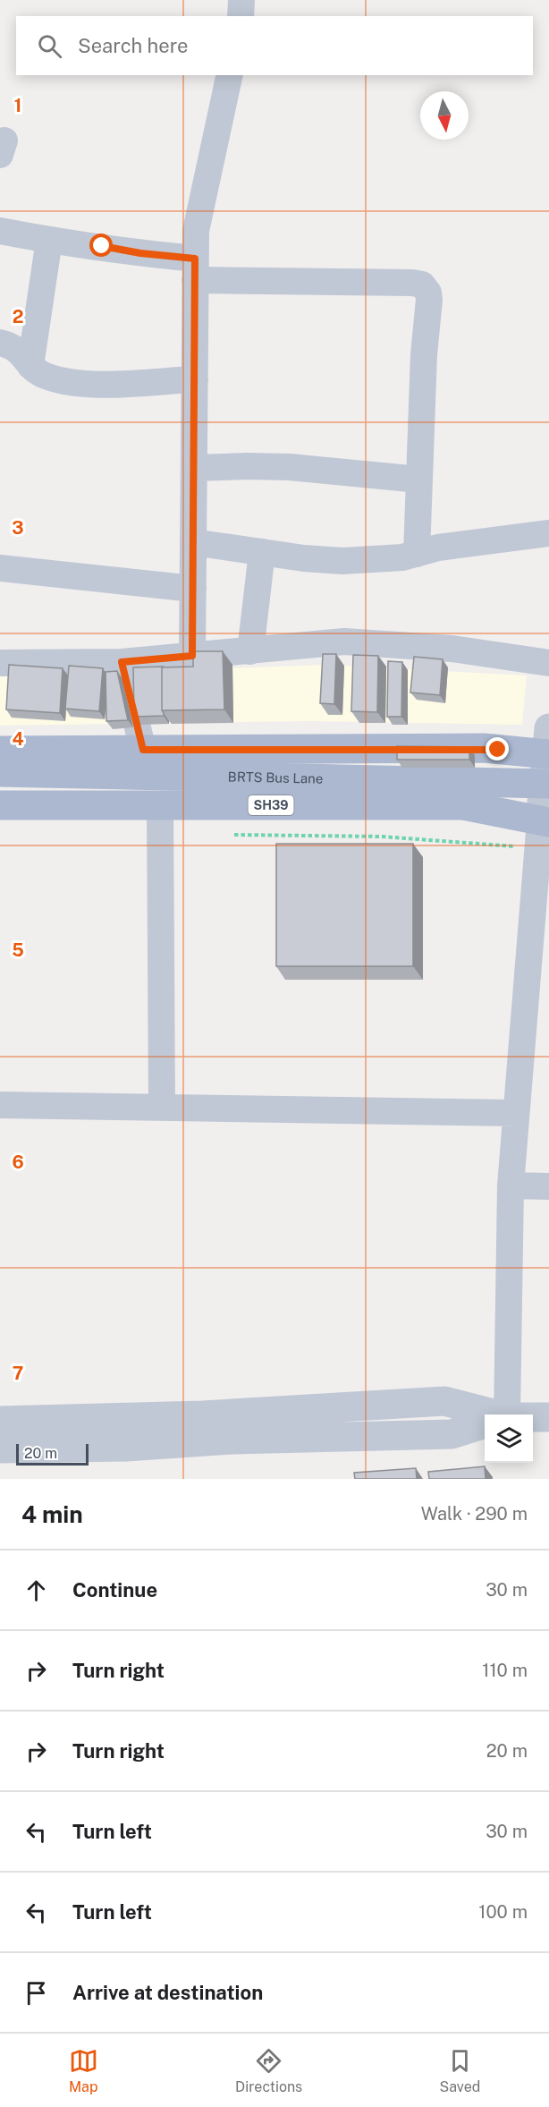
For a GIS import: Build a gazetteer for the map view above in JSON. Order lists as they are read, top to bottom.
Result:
{
  "streets": {
    "main road": ["BRTS Bus Lane", "SH39"]
  },
  "scale_bar": "20 m",
  "north": "bottom",
  "page": {
    "search": "Search here",
    "scale": "20 m",
    "heading": ["4 min", "Walk · 290 m"],
    "list": [
      ["Continue", "30 m"],
      ["Turn right", "110 m"],
      ["Turn right", "20 m"],
      ["Turn left", "30 m"],
      ["Turn left", "100 m"],
      "Arrive at destination"
    ],
    "nav": ["Map", "Directions", "Saved"]
  },
  "grid": {
    "rows": [
      "1",
      "2",
      "3",
      "4",
      "5",
      "6",
      "7"
    ]
  }
}
